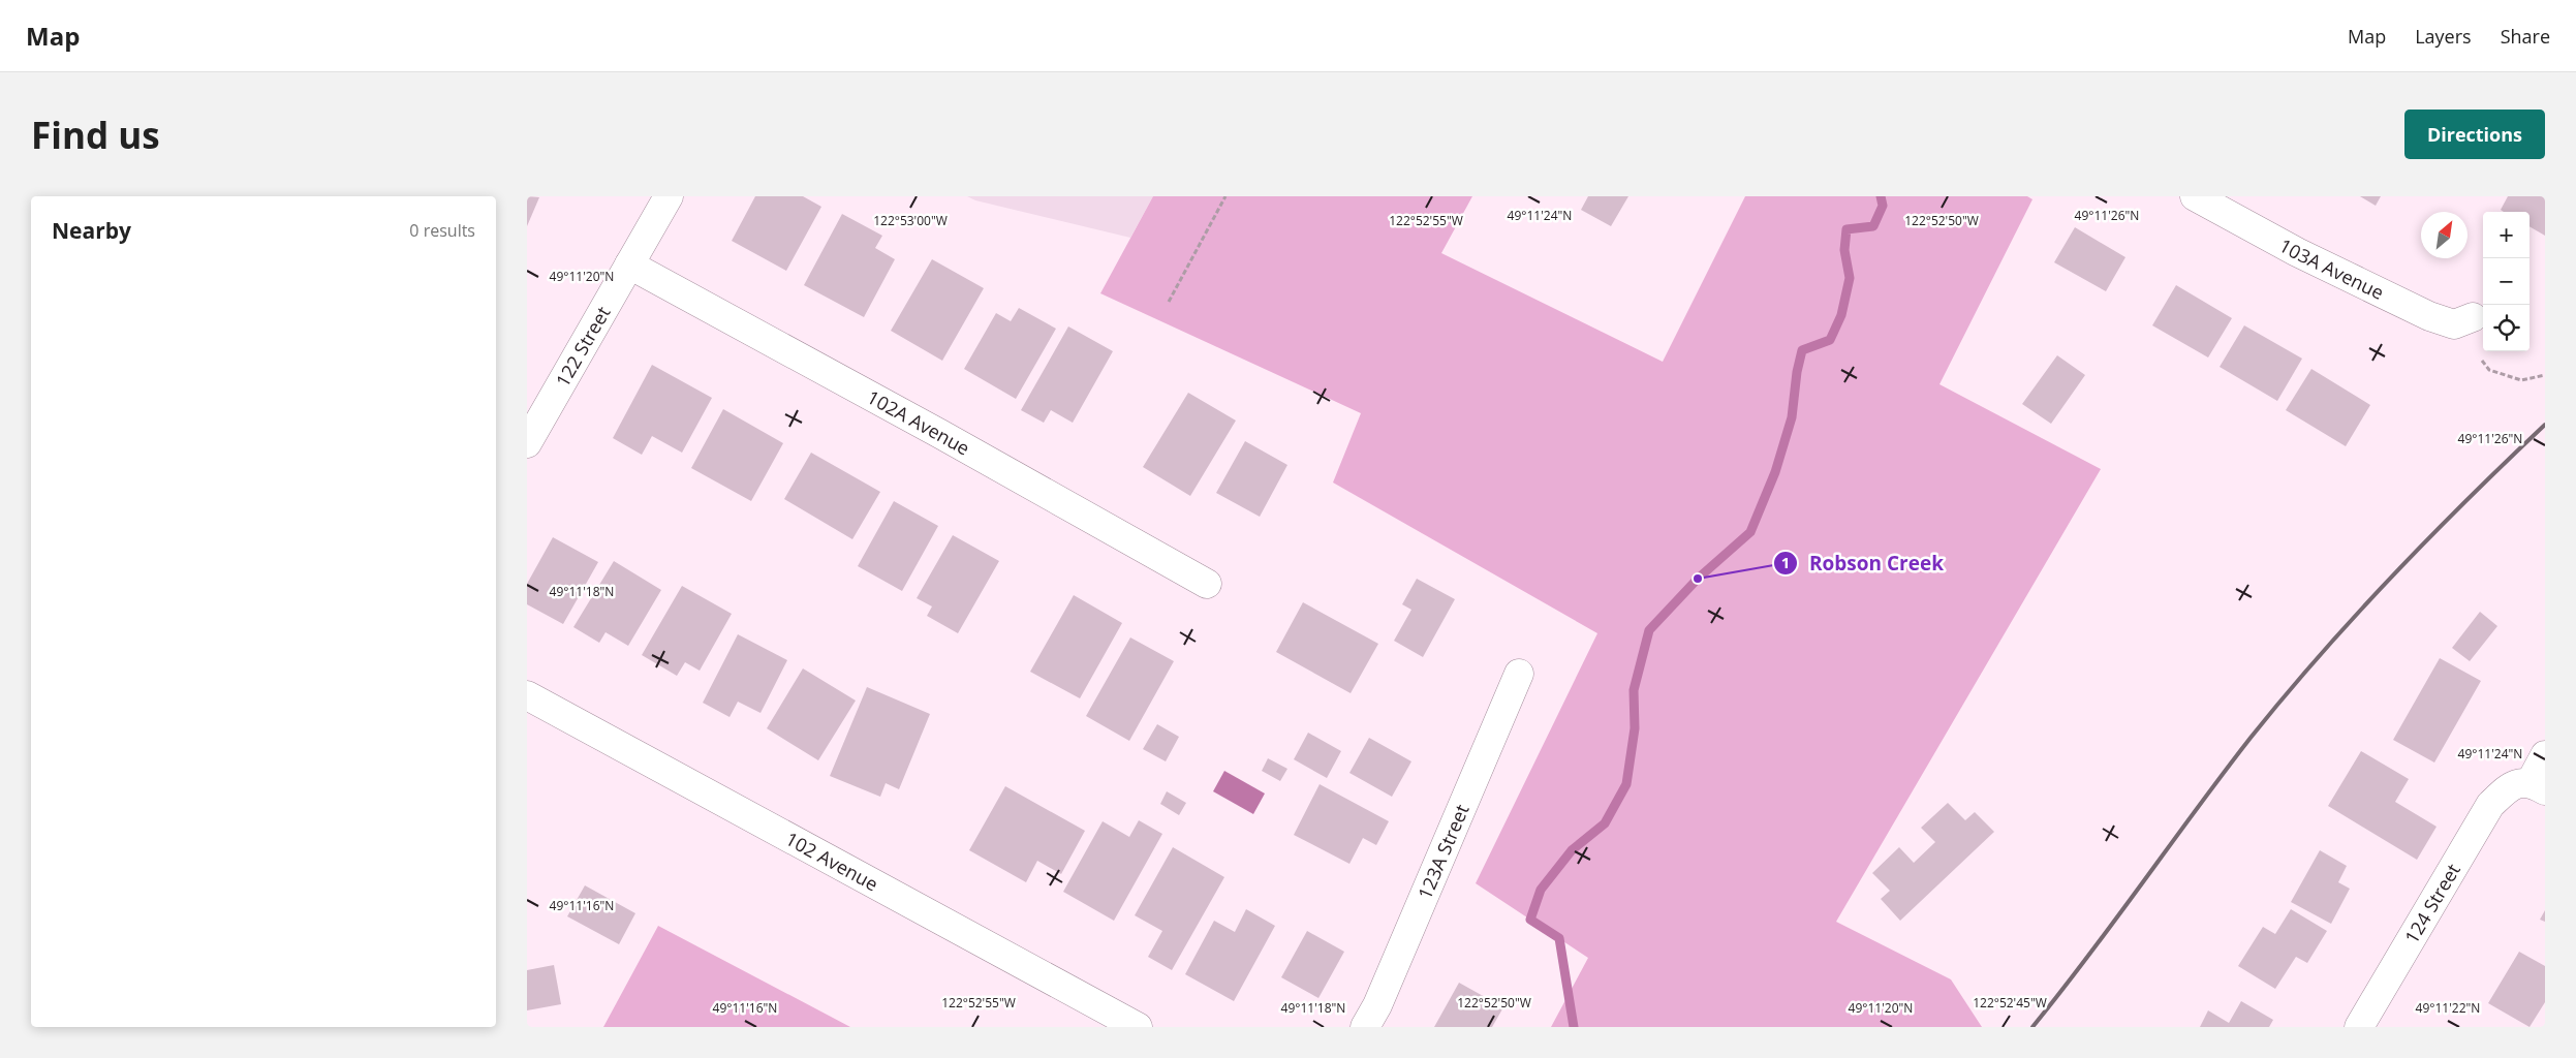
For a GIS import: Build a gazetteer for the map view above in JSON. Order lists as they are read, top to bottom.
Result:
{
  "streets": {
    "street": [
      "103A Avenue",
      "122 Street",
      "102A Avenue",
      "123A Street",
      "102 Avenue",
      "124 Street"
    ]
  },
  "crossings": [
    ["122 Street", "102A Avenue"]
  ],
  "places": ["Robson Creek"],
  "north": "top right",
  "page": {
    "header": "Map",
    "nav": ["Map", "Layers", "Share"],
    "buttons": "Directions",
    "title": "Find us",
    "heading": ["Nearby", "0 results"],
    "map_buttons": ["+", "−"]
  },
  "coordinates": [
    "49°11'24\"N",
    "49°11'26\"N",
    "122°53'00\"W",
    "122°52'55\"W",
    "122°52'50\"W",
    "49°11'20\"N",
    "49°11'18\"N",
    "49°11'16\"N",
    "122°52'45\"W",
    "49°11'22\"N"
  ]
}
